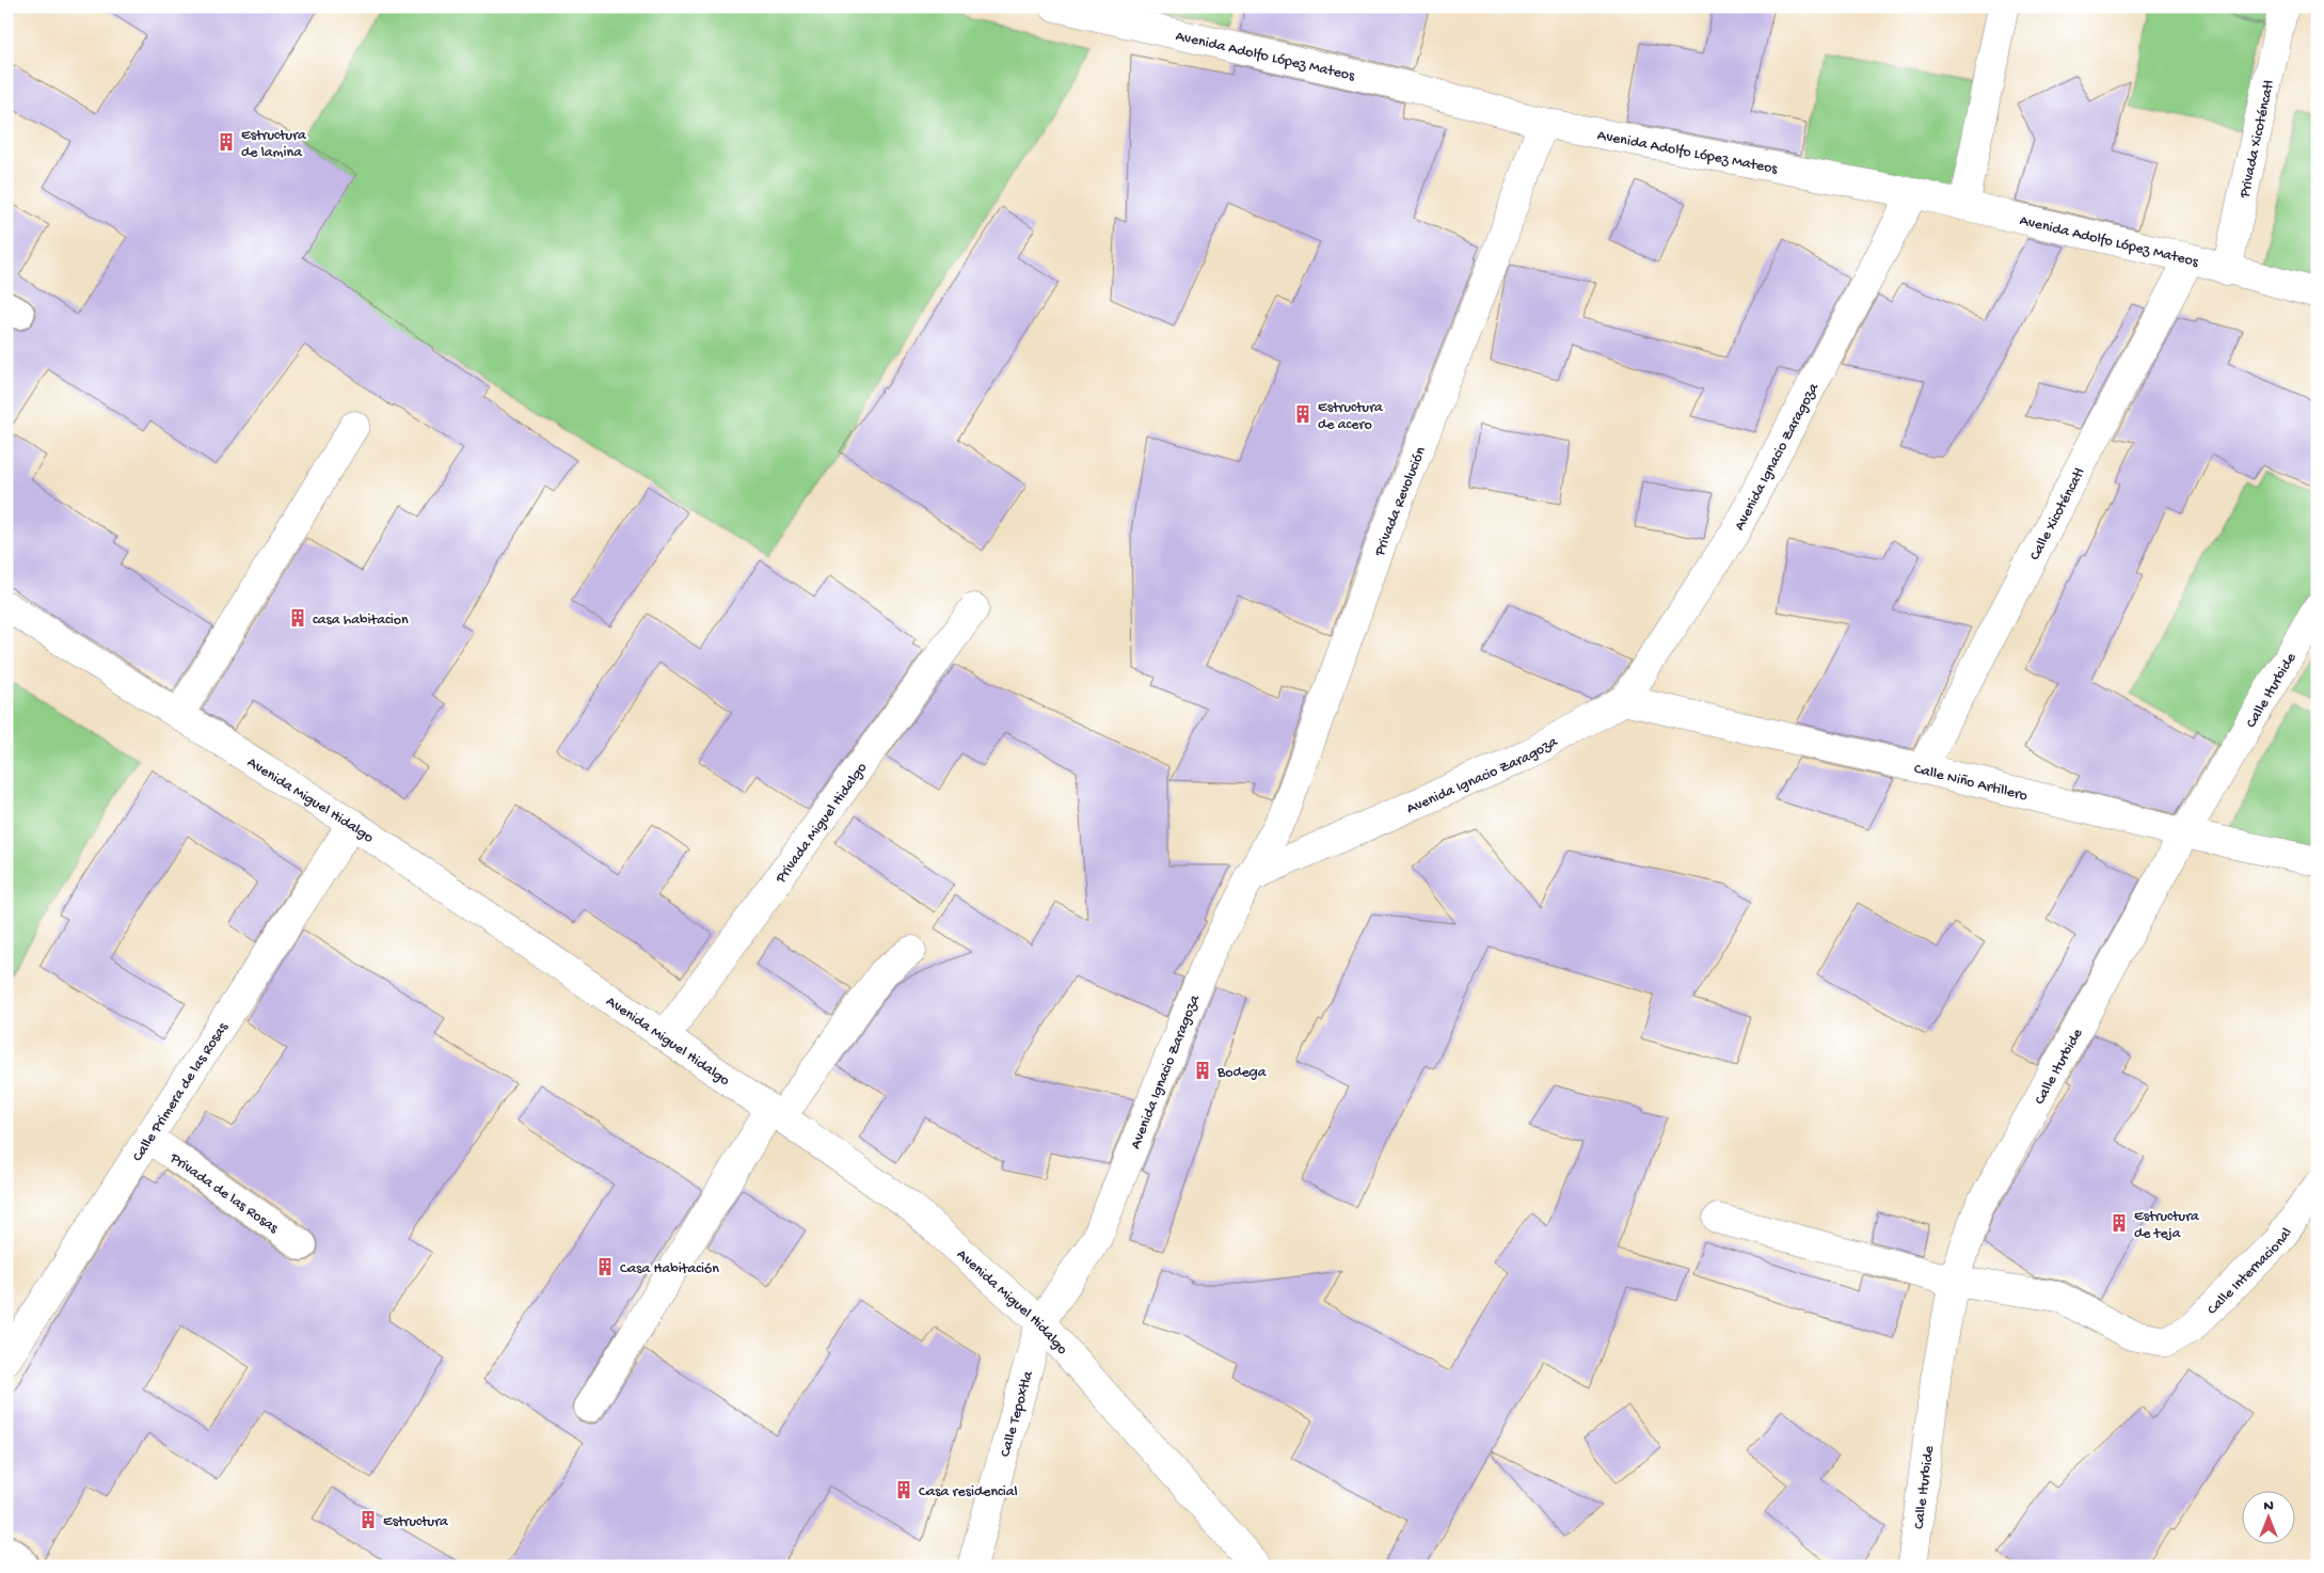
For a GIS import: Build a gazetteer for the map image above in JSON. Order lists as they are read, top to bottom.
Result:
{
  "streets": {
    "street": [
      "Avenida Adolfo López Mateos",
      "Privada Xicoténcatl",
      "Avenida Ignacio Zaragoza",
      "Privada Revolución",
      "Calle Xicoténcatl",
      "Calle Iturbide",
      "Calle Niño Artillero",
      "Avenida Miguel Hidalgo",
      "Privada Miguel Hidalgo",
      "Calle Primera de las Rosas",
      "Privada de las Rosas",
      "Calle Internacional",
      "Calle Tepoxtla"
    ]
  },
  "crossings": [
    ["Avenida Adolfo López Mateos", "Privada Xicoténcatl"],
    ["Avenida Adolfo López Mateos", "Avenida Ignacio Zaragoza"],
    ["Avenida Adolfo López Mateos", "Privada Revolución"],
    ["Avenida Adolfo López Mateos", "Calle Xicoténcatl"],
    ["Avenida Ignacio Zaragoza", "Privada Revolución"],
    ["Avenida Ignacio Zaragoza", "Calle Niño Artillero"],
    ["Avenida Ignacio Zaragoza", "Avenida Miguel Hidalgo"],
    ["Avenida Ignacio Zaragoza", "Calle Tepoxtla"],
    ["Calle Xicoténcatl", "Calle Niño Artillero"],
    ["Calle Iturbide", "Calle Niño Artillero"],
    ["Calle Iturbide", "Calle Internacional"],
    ["Avenida Miguel Hidalgo", "Privada Miguel Hidalgo"],
    ["Avenida Miguel Hidalgo", "Calle Primera de las Rosas"],
    ["Avenida Miguel Hidalgo", "Calle Tepoxtla"],
    ["Calle Primera de las Rosas", "Privada de las Rosas"]
  ],
  "places": {
    "building": [
      "Estructura de lamina",
      "Estructura de acero",
      "casa habitacion",
      "Bodega",
      "Estructura de teja",
      "Casa Habitación",
      "Casa residencial",
      "Estructura"
    ]
  },
  "north": "top"
}
